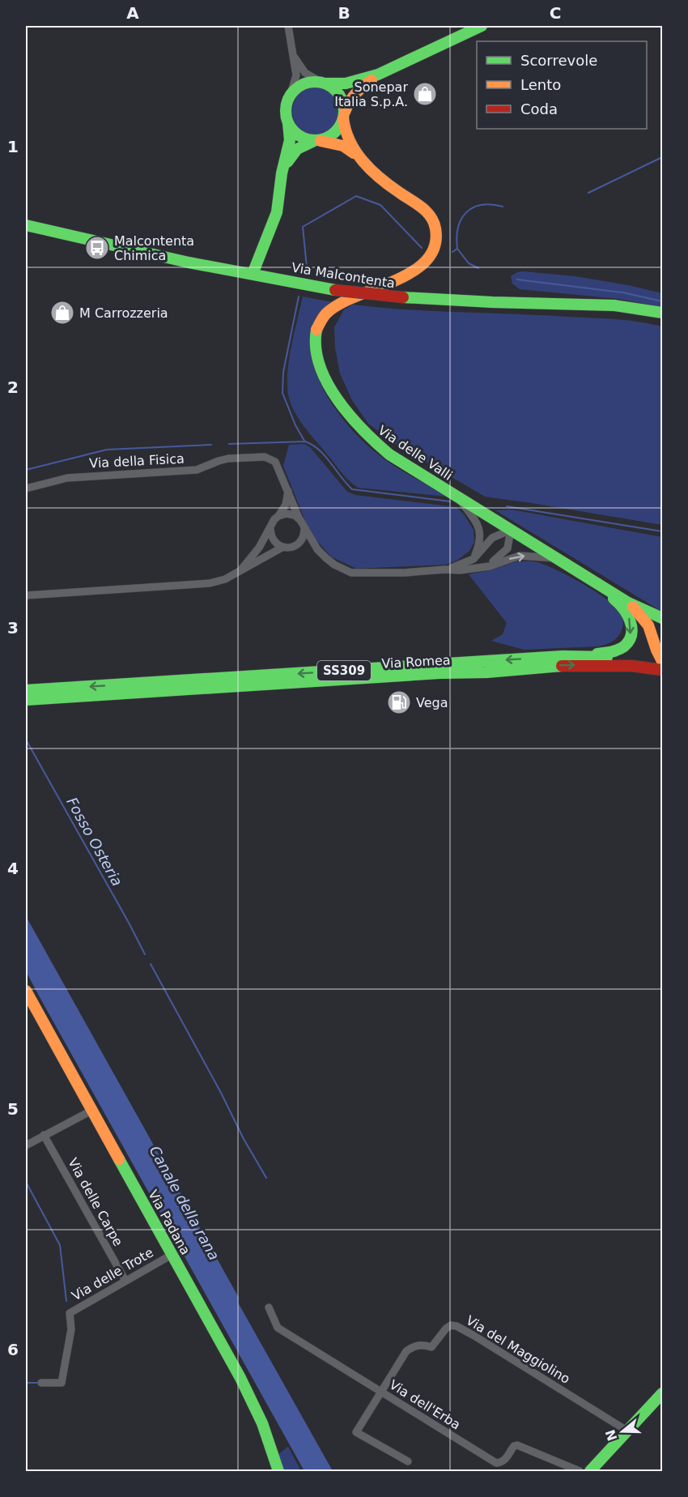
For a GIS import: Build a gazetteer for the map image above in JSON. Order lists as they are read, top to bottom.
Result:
{
  "streets": {
    "street": [
      "Via Malcontenta",
      "Via delle Valli",
      "Via della Fisica",
      "Via Romea",
      "SS309",
      "Via delle Carpe",
      "Via Padana",
      "Via delle Trote",
      "Via del Maggiolino",
      "Via dell'Erba"
    ]
  },
  "crossings": [
    ["Via delle Valli", "Via della Fisica"],
    ["Via delle Valli", "Via Romea"],
    ["Via delle Carpe", "Via delle Trote"],
    ["Via Padana", "Via delle Trote"],
    ["Via del Maggiolino", "Via dell'Erba"]
  ],
  "water": ["Fosso Osteria", "Canale della rana"],
  "places": {
    "shop": ["Sonepar Italia S.p.A.", "M Carrozzeria"],
    "bus stop": ["Malcontenta Chimica"],
    "fuel station": ["Vega"]
  },
  "legend": ["Scorrevole", "Lento", "Coda"],
  "north": "left",
  "grid": {
    "columns": ["A", "B", "C"],
    "rows": [
      "1",
      "2",
      "3",
      "4",
      "5",
      "6"
    ]
  }
}
